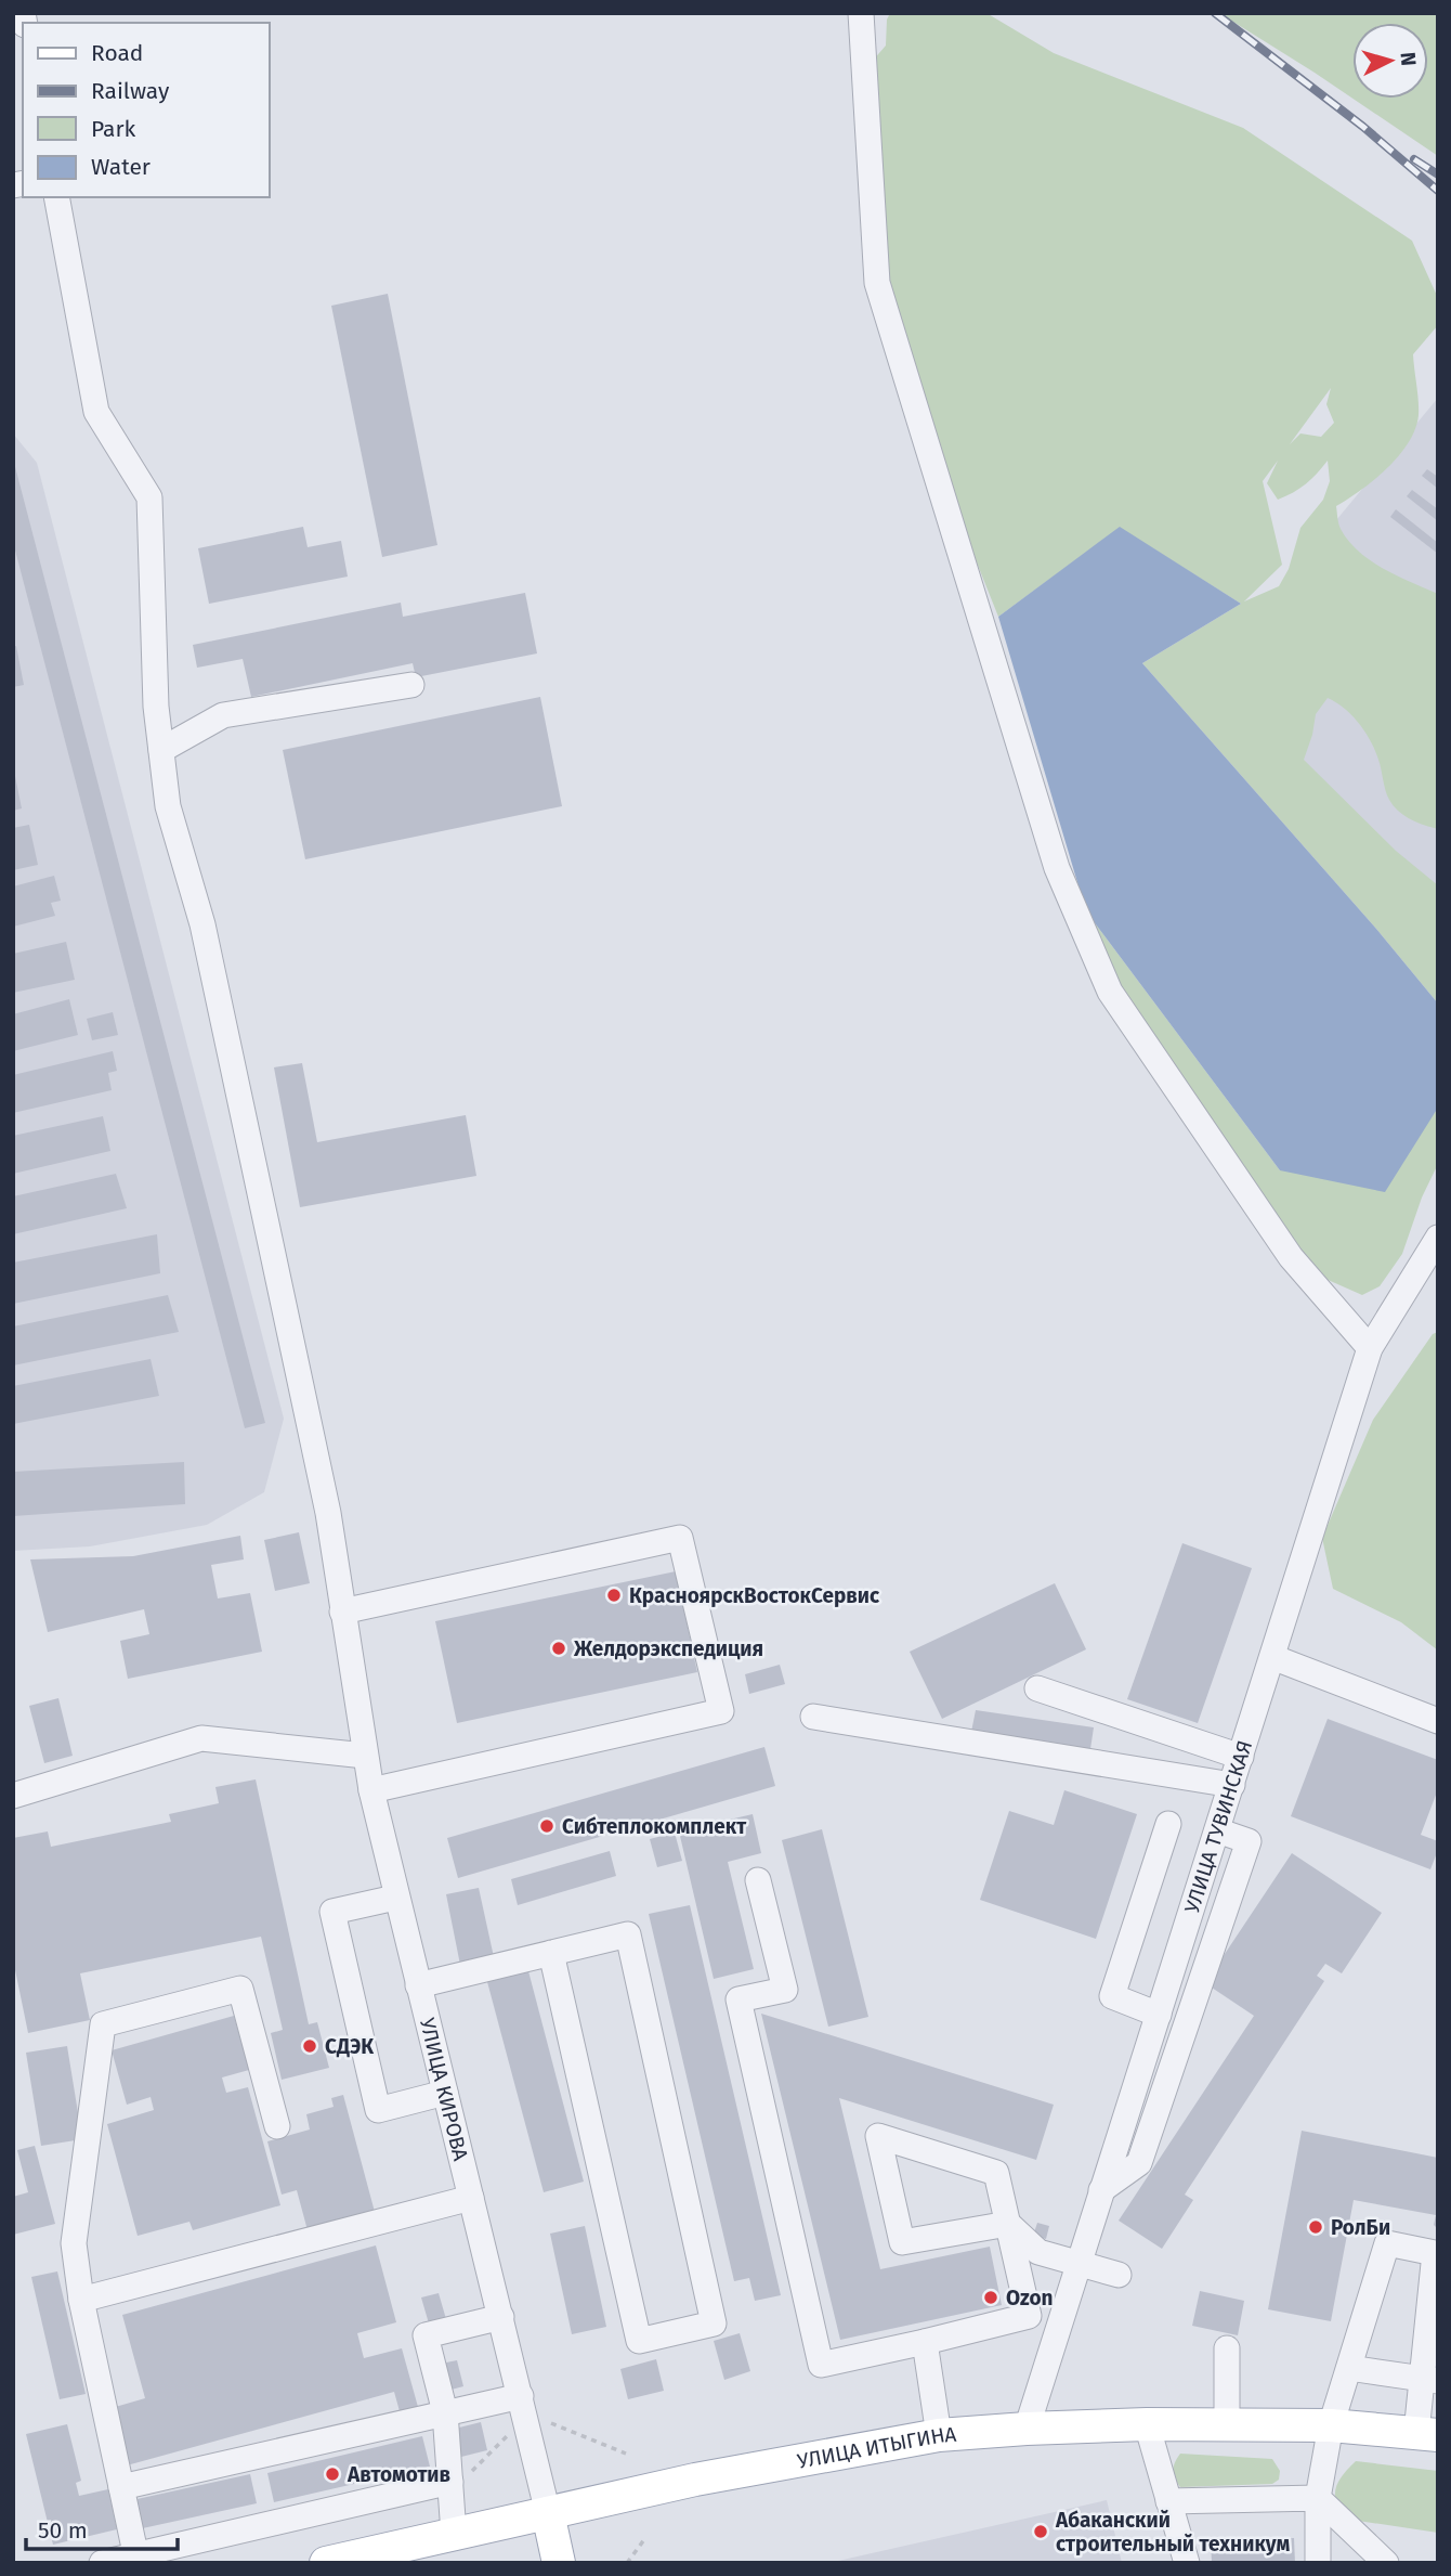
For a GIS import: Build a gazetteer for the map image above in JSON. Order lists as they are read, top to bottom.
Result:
{
  "streets": {
    "main road": ["УЛИЦА КИРОВА", "УЛИЦА ИТЫГИНА"],
    "street": ["УЛИЦА ТУВИНСКАЯ"]
  },
  "crossings": [
    ["УЛИЦА ТУВИНСКАЯ", "УЛИЦА ИТЫГИНА"],
    ["УЛИЦА КИРОВА", "УЛИЦА ИТЫГИНА"]
  ],
  "places": [
    "КрасноярскВостокСервис",
    "Желдорэкспедиция",
    "Сибтеплокомплект",
    "СДЭК",
    "РолБи",
    "Ozon",
    "Автомотив",
    "Абаканский строительный техникум"
  ],
  "legend": [
    "Road",
    "Railway",
    "Park",
    "Water"
  ],
  "scale_bar": "50 m",
  "north": "right"
}
